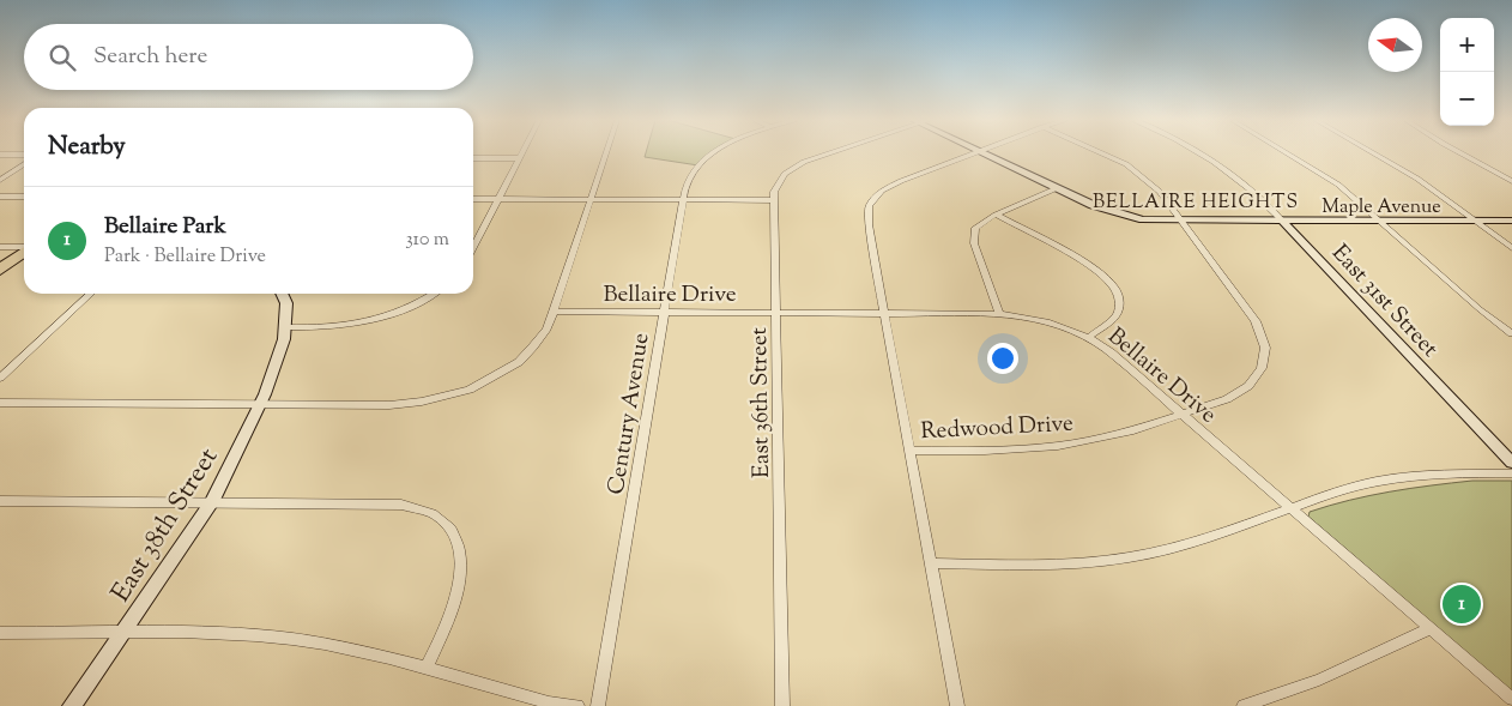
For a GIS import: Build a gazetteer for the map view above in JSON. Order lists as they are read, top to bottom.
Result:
{
  "streets": {
    "street": [
      "Maple Avenue",
      "Bellaire Drive",
      "East 31st Street",
      "East 36th Street",
      "Century Avenue",
      "Redwood Drive",
      "East 38th Street"
    ]
  },
  "crossings": [
    ["Maple Avenue", "East 31st Street"],
    ["Maple Avenue", "Redwood Drive"],
    ["Bellaire Drive", "East 36th Street"],
    ["Bellaire Drive", "Century Avenue"],
    ["Bellaire Drive", "Redwood Drive"]
  ],
  "districts": ["BELLAIRE HEIGHTS"],
  "north": "left",
  "page": {
    "map_buttons": ["+", "−"],
    "search": "Search here",
    "heading": "Nearby",
    "list": [
      {
        "mark": "1",
        "name": "Bellaire Park",
        "note": "Park · Bellaire Drive",
        "value": "310 m"
      }
    ],
    "pins": "1"
  }
}
